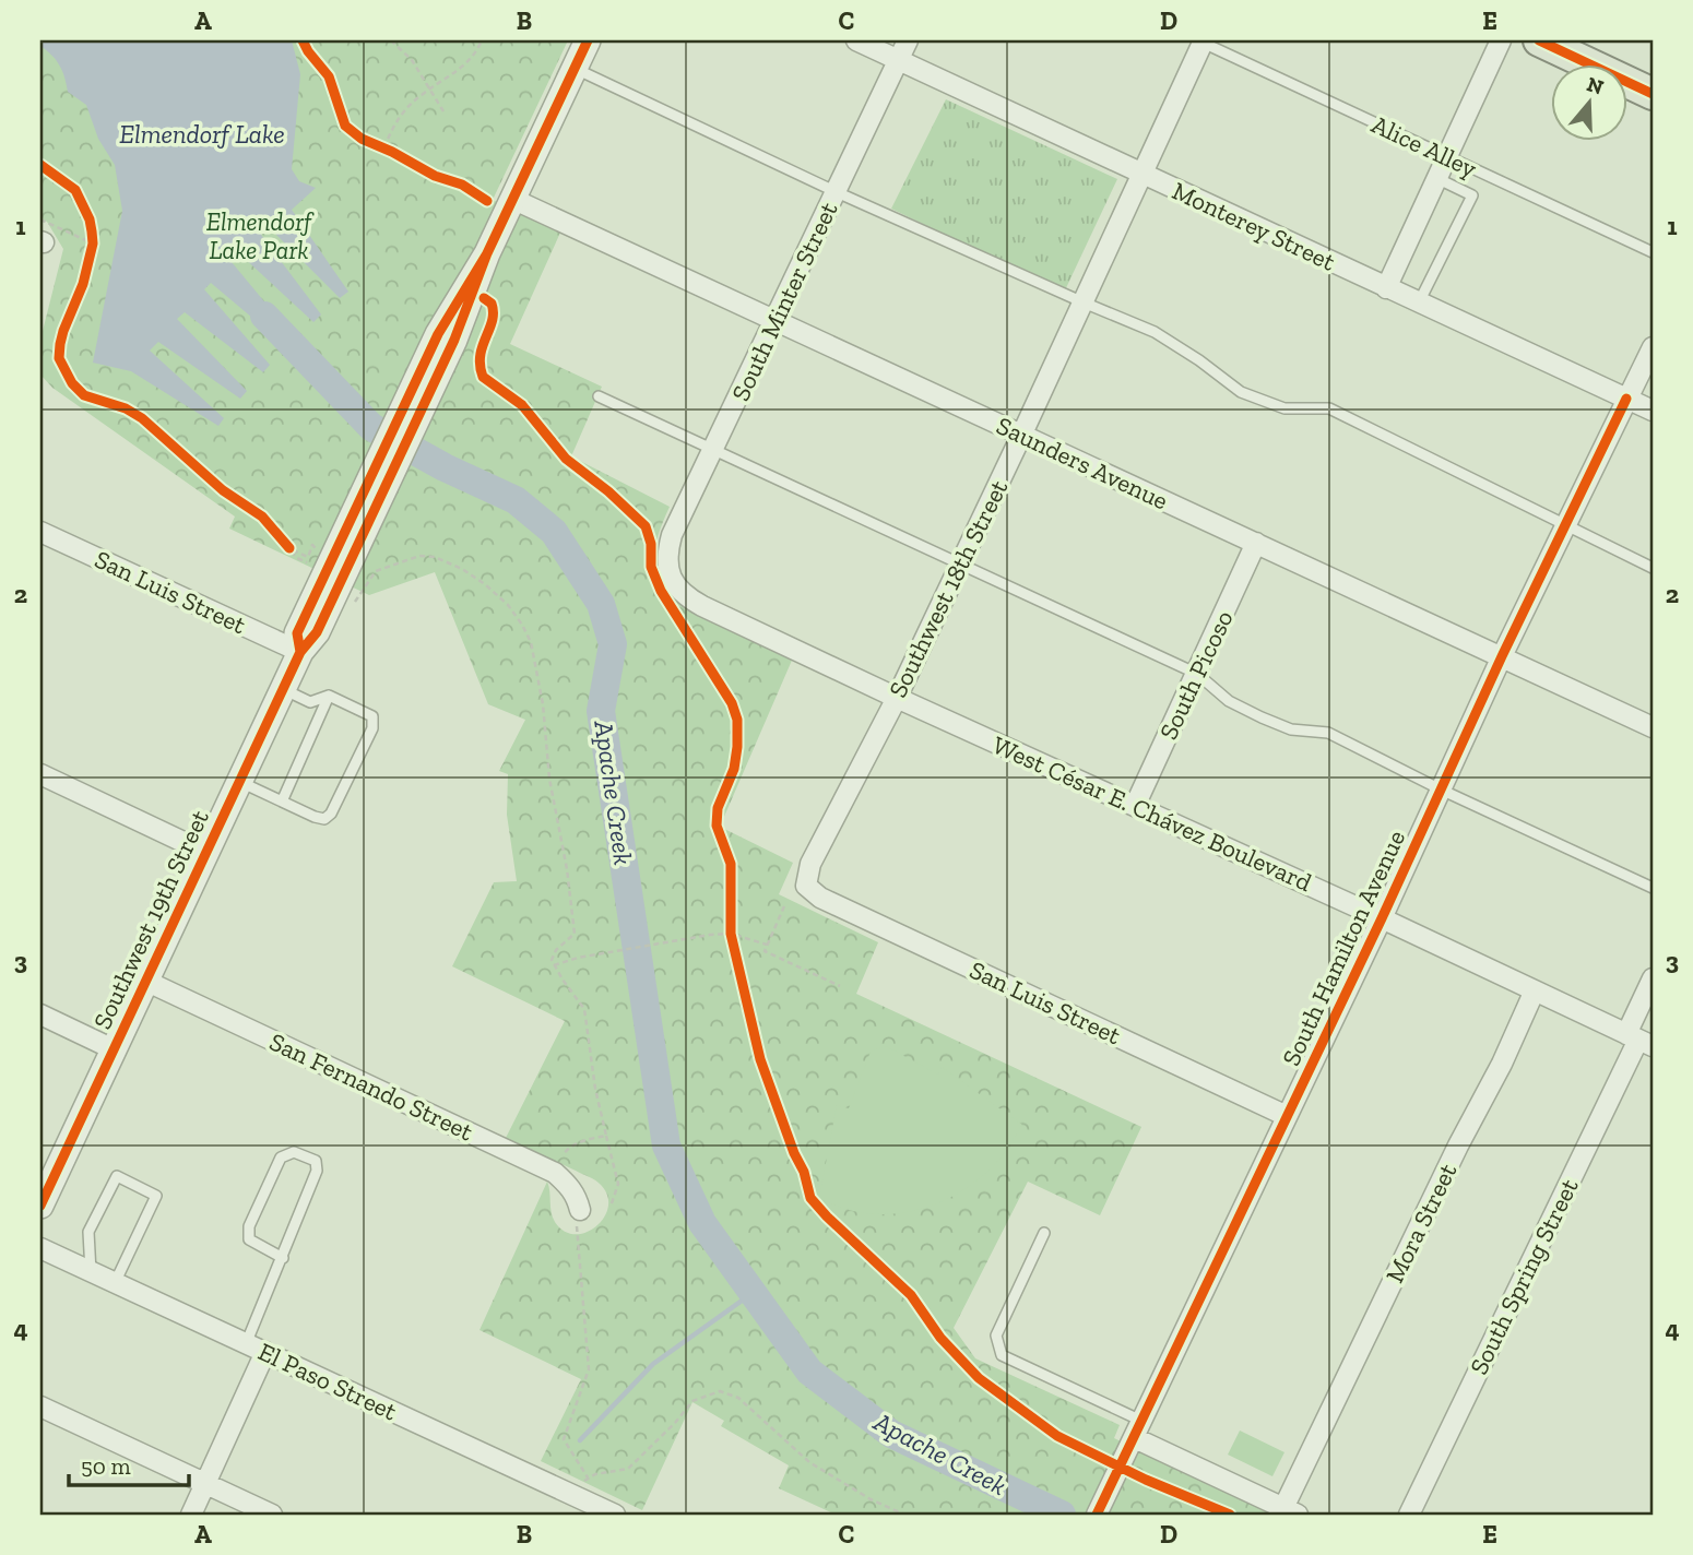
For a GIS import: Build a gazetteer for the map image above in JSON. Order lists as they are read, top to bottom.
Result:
{
  "streets": {
    "street": [
      "Monterey Street",
      "South Minter Street",
      "Saunders Avenue",
      "Southwest 18th Street",
      "San Luis Street",
      "South Picoso",
      "West César E. Chávez Boulevard",
      "Southwest 19th Street",
      "South Hamilton Avenue",
      "San Fernando Street",
      "Mora Street",
      "South Spring Street",
      "El Paso Street"
    ],
    "lane": ["Alice Alley"]
  },
  "crossings": [
    ["Alice Alley", "Southwest 18th Street"],
    ["Monterey Street", "South Minter Street"],
    ["Monterey Street", "Southwest 18th Street"],
    ["Monterey Street", "South Hamilton Avenue"],
    ["South Minter Street", "Saunders Avenue"],
    ["South Minter Street", "West César E. Chávez Boulevard"],
    ["Saunders Avenue", "Southwest 18th Street"],
    ["Saunders Avenue", "South Picoso"],
    ["Saunders Avenue", "Southwest 19th Street"],
    ["Saunders Avenue", "South Hamilton Avenue"],
    ["Southwest 18th Street", "San Luis Street"],
    ["Southwest 18th Street", "West César E. Chávez Boulevard"],
    ["San Luis Street", "Southwest 19th Street"],
    ["San Luis Street", "South Hamilton Avenue"],
    ["South Picoso", "West César E. Chávez Boulevard"],
    ["West César E. Chávez Boulevard", "South Hamilton Avenue"],
    ["West César E. Chávez Boulevard", "Mora Street"],
    ["West César E. Chávez Boulevard", "South Spring Street"],
    ["Southwest 19th Street", "San Fernando Street"]
  ],
  "water": ["Elmendorf Lake", "Apache Creek"],
  "parks": ["Elmendorf Lake Park"],
  "scale_bar": "50 m",
  "north": "top",
  "grid": {
    "columns": [
      "A",
      "B",
      "C",
      "D",
      "E"
    ],
    "rows": [
      "1",
      "2",
      "3",
      "4"
    ]
  }
}
